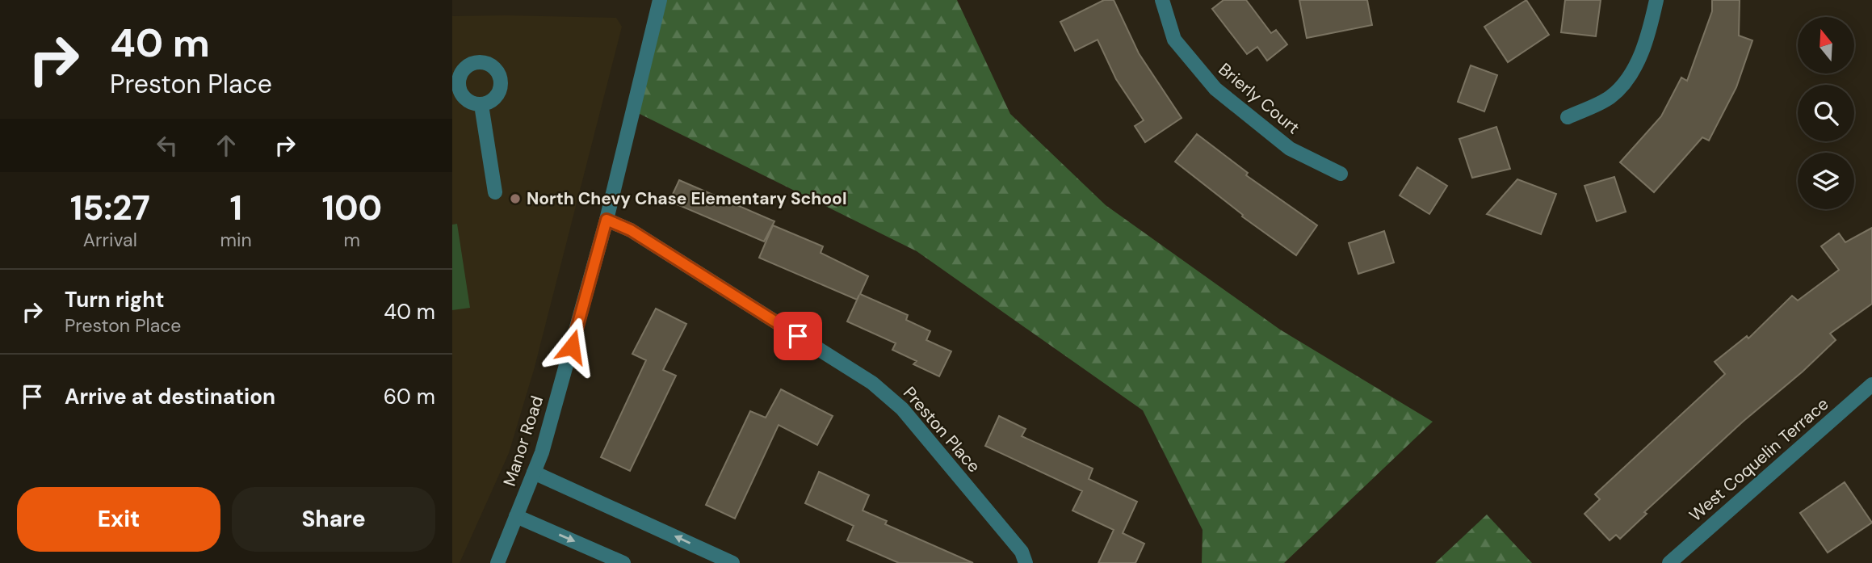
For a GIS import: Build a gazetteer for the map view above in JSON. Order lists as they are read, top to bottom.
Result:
{
  "streets": {
    "street": [
      "Brierly Court",
      "Preston Place",
      "Manor Road",
      "West Coquelin Terrace"
    ]
  },
  "crossings": [
    ["Preston Place", "Manor Road"]
  ],
  "places": ["North Chevy Chase Elementary School"],
  "north": "top",
  "page": {
    "turn": ["40 m", "Preston Place"],
    "eta": [
      "15:27",
      "Arrival",
      "1",
      "min",
      "100",
      "m"
    ],
    "list": [
      {
        "name": "Turn right",
        "note": "Preston Place",
        "value": "40 m"
      },
      {
        "name": "Arrive at destination",
        "value": "60 m"
      }
    ],
    "buttons": ["Exit", "Share"]
  }
}
